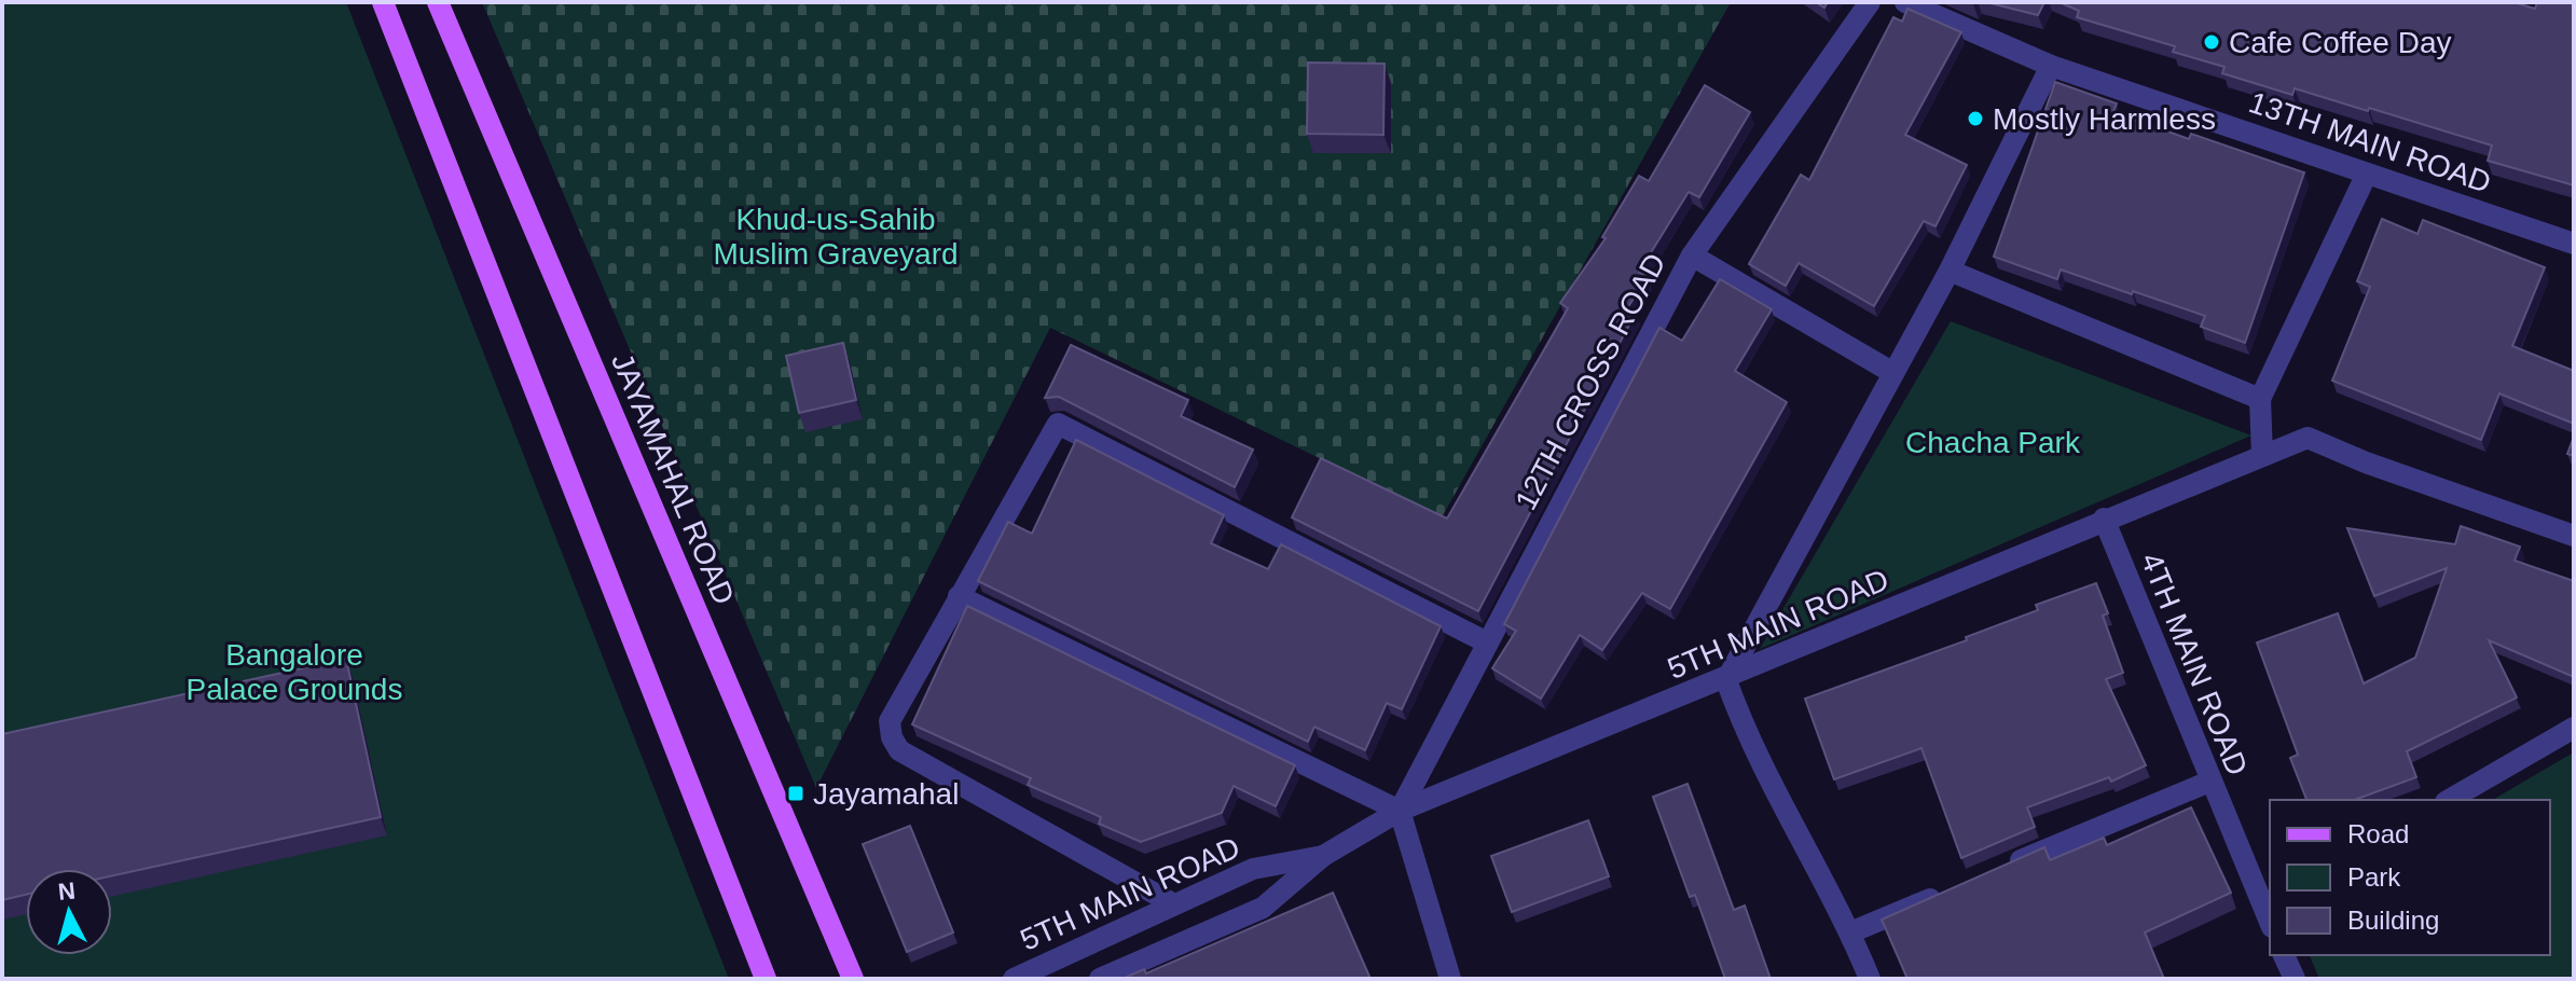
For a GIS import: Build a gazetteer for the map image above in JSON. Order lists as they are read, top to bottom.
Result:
{
  "streets": {
    "main road": ["JAYAMAHAL ROAD"],
    "street": [
      "13TH MAIN ROAD",
      "12TH CROSS ROAD",
      "5TH MAIN ROAD",
      "4TH MAIN ROAD"
    ]
  },
  "crossings": [
    ["12TH CROSS ROAD", "5TH MAIN ROAD"],
    ["5TH MAIN ROAD", "4TH MAIN ROAD"]
  ],
  "parks": ["Khud-us-Sahib Muslim Graveyard", "Chacha Park", "Bangalore Palace Grounds"],
  "places": {
    "other": ["Cafe Coffee Day", "Mostly Harmless"],
    "transit": ["Jayamahal"]
  },
  "legend": ["Road", "Park", "Building"],
  "north": "top"
}
